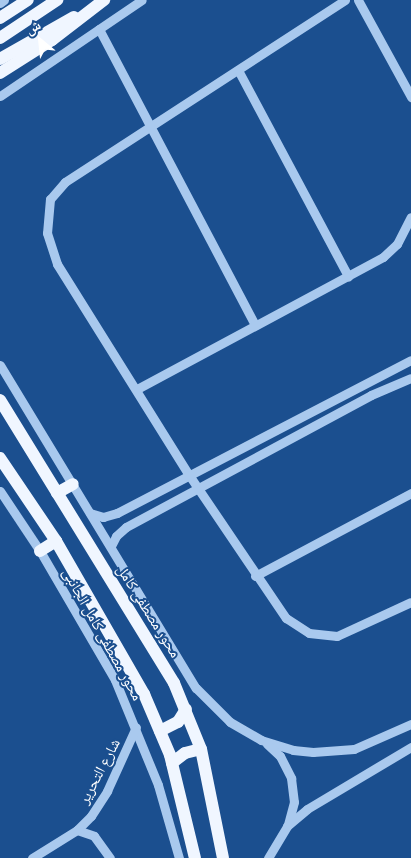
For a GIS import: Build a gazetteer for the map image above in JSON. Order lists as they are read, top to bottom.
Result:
{
  "streets": {
    "main road": ["محور مصطفى كامل"],
    "street": ["محور مصطفى كامل الجانبى", "شارع التحرير"]
  },
  "crossings": [
    ["محور مصطفى كامل الجانبى", "شارع التحرير"]
  ],
  "north": "top left"
}
